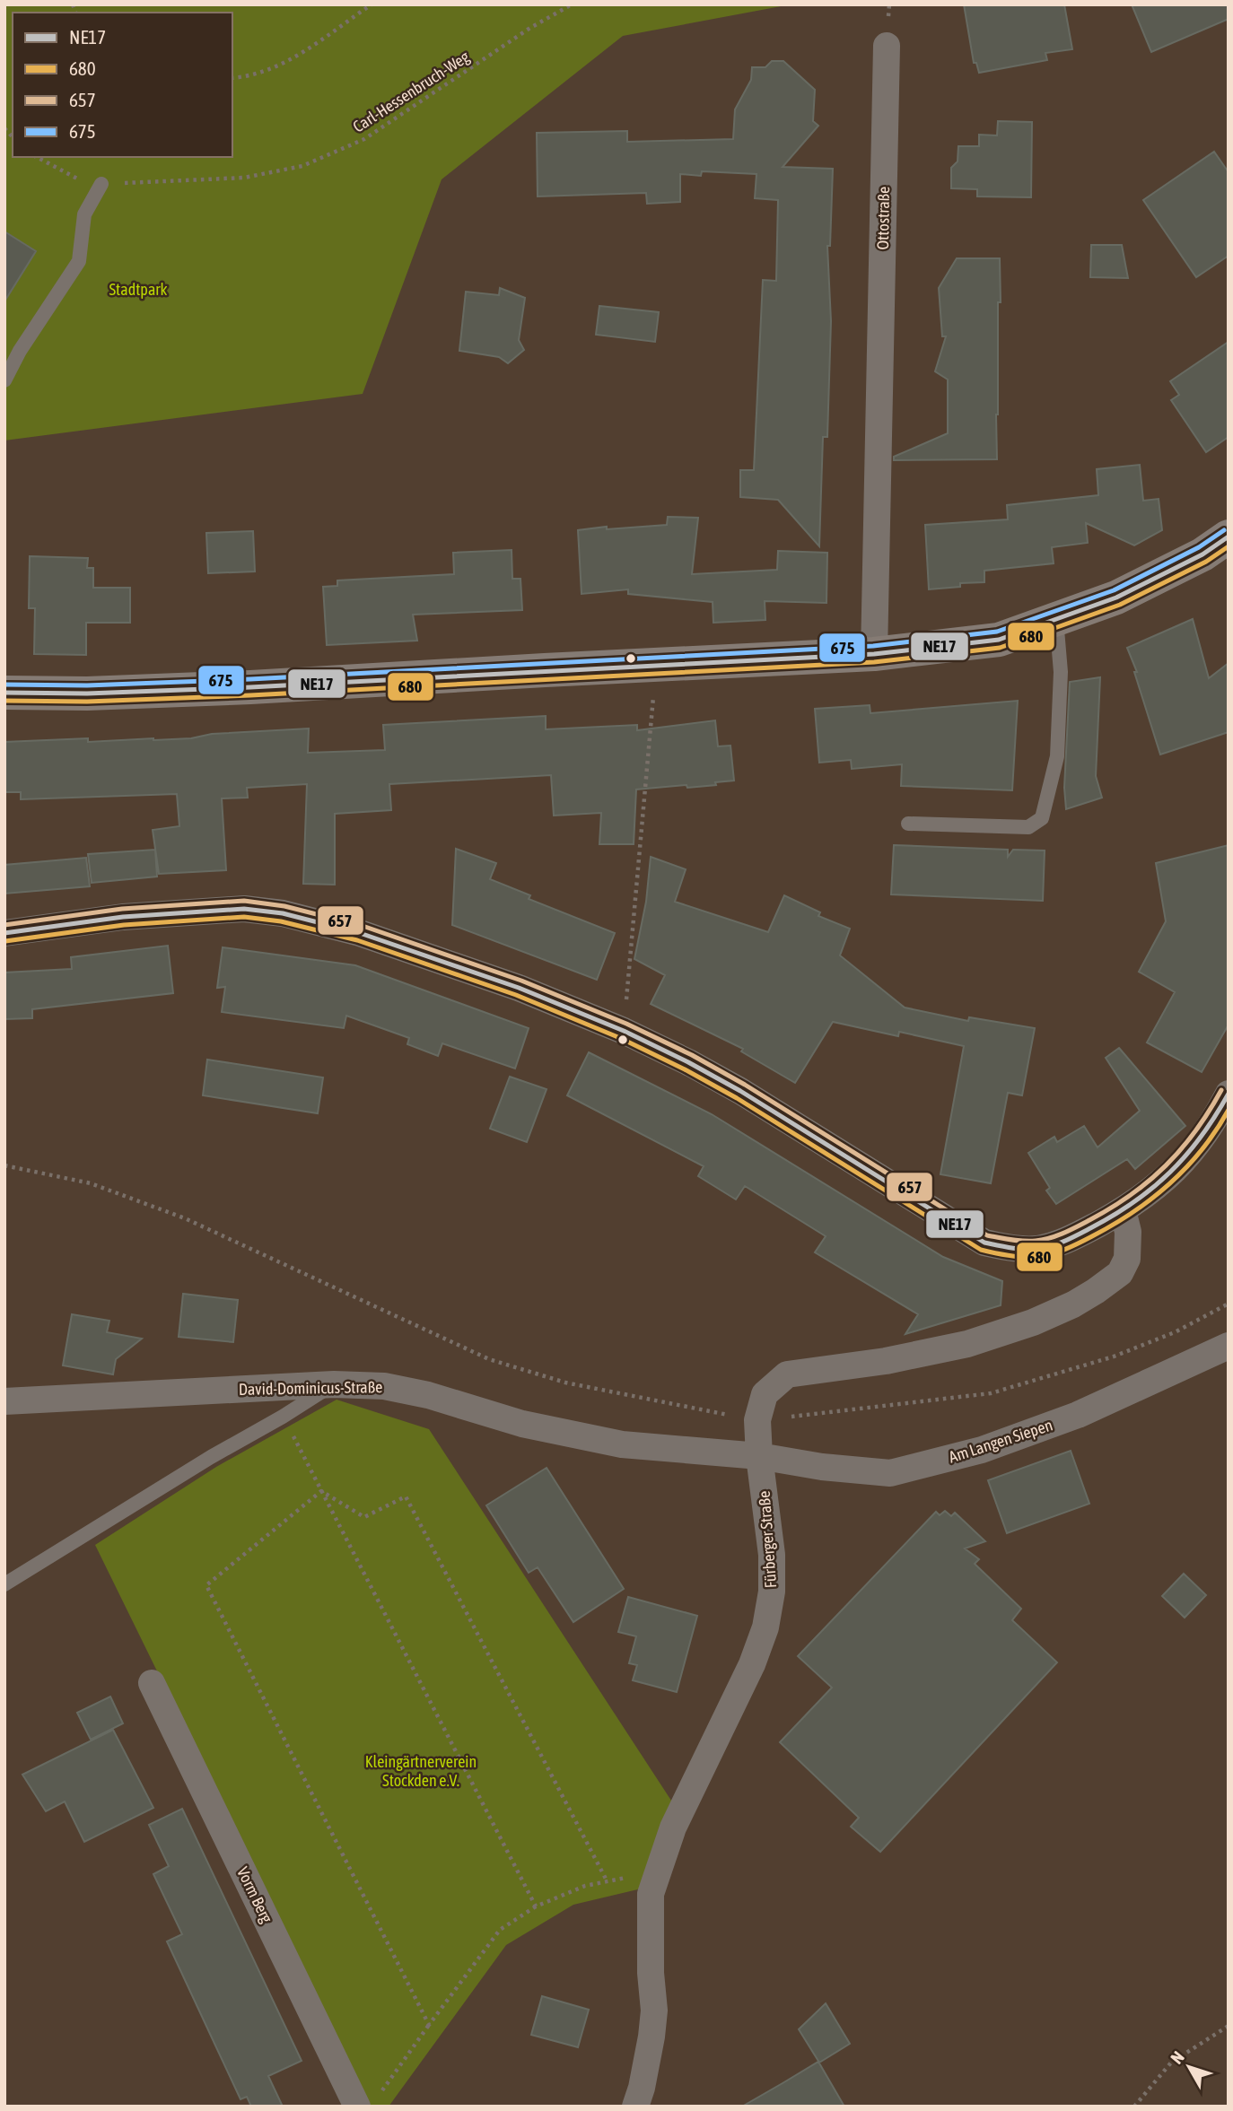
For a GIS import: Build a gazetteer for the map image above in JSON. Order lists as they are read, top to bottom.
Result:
{
  "streets": {
    "street": [
      "Ottostraße",
      "David-Dominicus-Straße",
      "Am Langen Siepen",
      "Fürberger Straße",
      "Vorm Berg"
    ],
    "path": ["Carl-Hessenbruch-Weg"]
  },
  "crossings": [
    ["David-Dominicus-Straße", "Am Langen Siepen"],
    ["David-Dominicus-Straße", "Fürberger Straße"],
    ["Am Langen Siepen", "Fürberger Straße"]
  ],
  "parks": ["Stadtpark", "Kleingärtnerverein Stockden e.V."],
  "lines": [
    "transit line 675",
    "transit line NE17",
    "transit line 680",
    "transit line 657"
  ],
  "legend": [
    "NE17",
    "680",
    "657",
    "675"
  ],
  "north": "top left"
}
